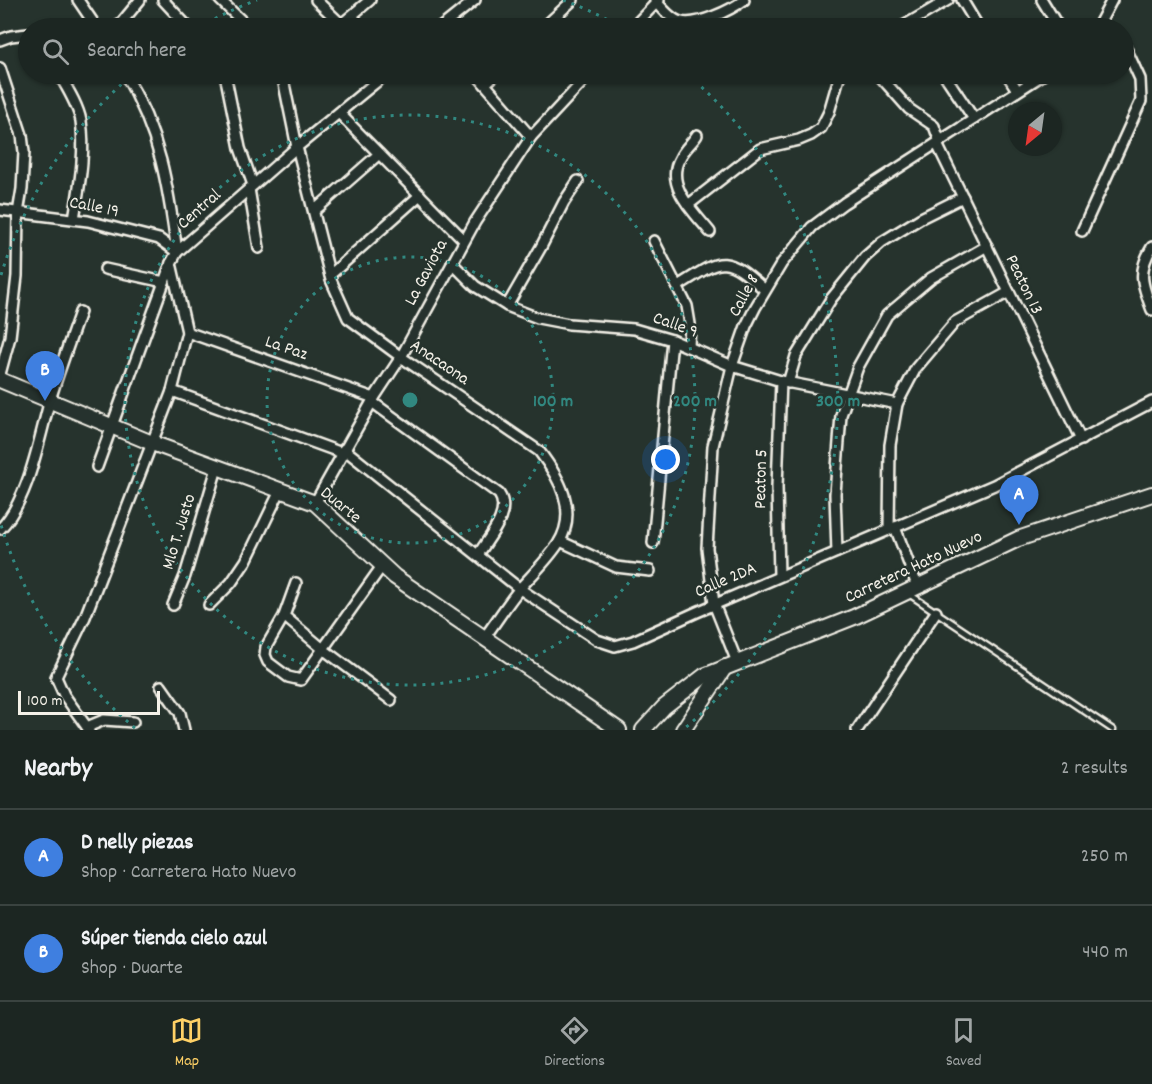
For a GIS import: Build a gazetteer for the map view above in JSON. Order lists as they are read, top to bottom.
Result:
{
  "streets": {
    "street": [
      "Calle 19",
      "Central",
      "La Gaviota",
      "Peaton 13",
      "Calle 8",
      "Calle 9",
      "La Paz",
      "Anacaona",
      "Peaton 5",
      "Duarte",
      "Mlo T. Justo",
      "Carretera Hato Nuevo",
      "Calle 2DA"
    ]
  },
  "crossings": [
    ["Calle 19", "Central"],
    ["Central", "Anacaona"],
    ["Central", "Duarte"],
    ["La Gaviota", "Calle 9"],
    ["La Gaviota", "La Paz"],
    ["La Gaviota", "Anacaona"],
    ["La Gaviota", "Duarte"],
    ["La Gaviota", "Calle 2DA"],
    ["Peaton 13", "Calle 8"],
    ["Peaton 13", "Peaton 5"],
    ["Peaton 13", "Calle 2DA"],
    ["Calle 8", "Calle 9"],
    ["Calle 8", "Carretera Hato Nuevo"],
    ["Calle 8", "Calle 2DA"],
    ["Calle 9", "Peaton 5"],
    ["La Paz", "Calle 2DA"],
    ["Anacaona", "Duarte"],
    ["Anacaona", "Calle 2DA"],
    ["Peaton 5", "Calle 2DA"],
    ["Duarte", "Mlo T. Justo"]
  ],
  "scale_bar": "100 m",
  "north": "bottom left",
  "page": {
    "search": "Search here",
    "pins": ["B", "A"],
    "scale": "100 m",
    "heading": ["Nearby", "2 results"],
    "list": [
      {
        "mark": "A",
        "name": "D nelly piezas",
        "note": "Shop · Carretera Hato Nuevo",
        "value": "250 m"
      },
      {
        "mark": "B",
        "name": "Súper tienda cielo azul",
        "note": "Shop · Duarte",
        "value": "440 m"
      }
    ],
    "nav": ["Map", "Directions", "Saved"]
  },
  "rings": ["100 m", "200 m", "300 m"]
}
